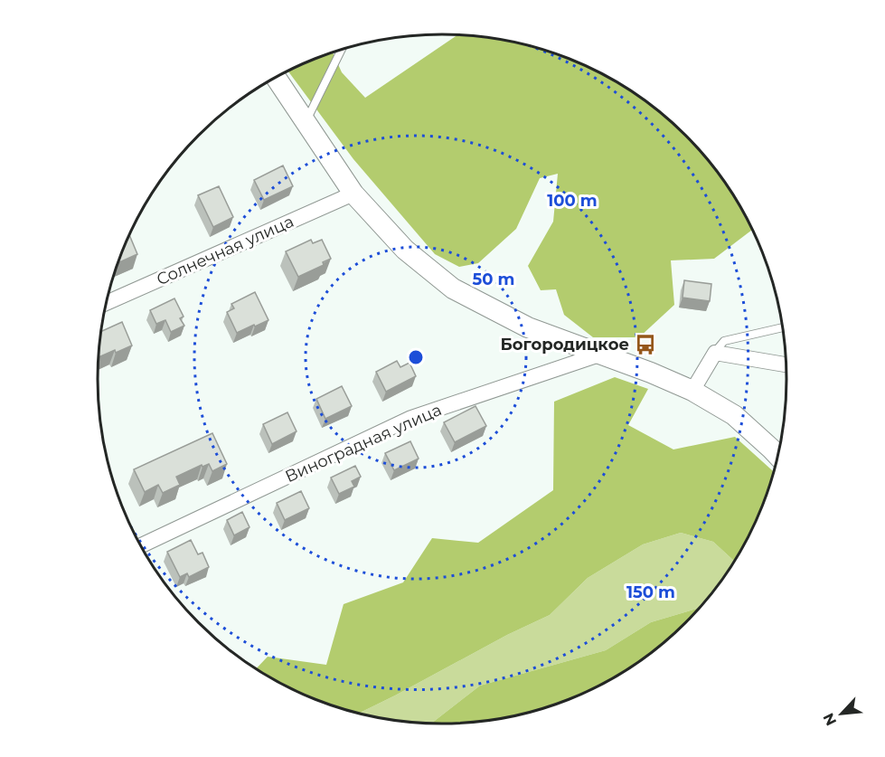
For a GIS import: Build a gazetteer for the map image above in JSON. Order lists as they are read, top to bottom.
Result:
{
  "streets": {
    "street": ["Солнечная улица", "Виноградная улица"]
  },
  "places": {
    "bus stop": ["Богородицкое"]
  },
  "north": "bottom left",
  "rings": ["100 m", "50 m", "150 m"]
}
